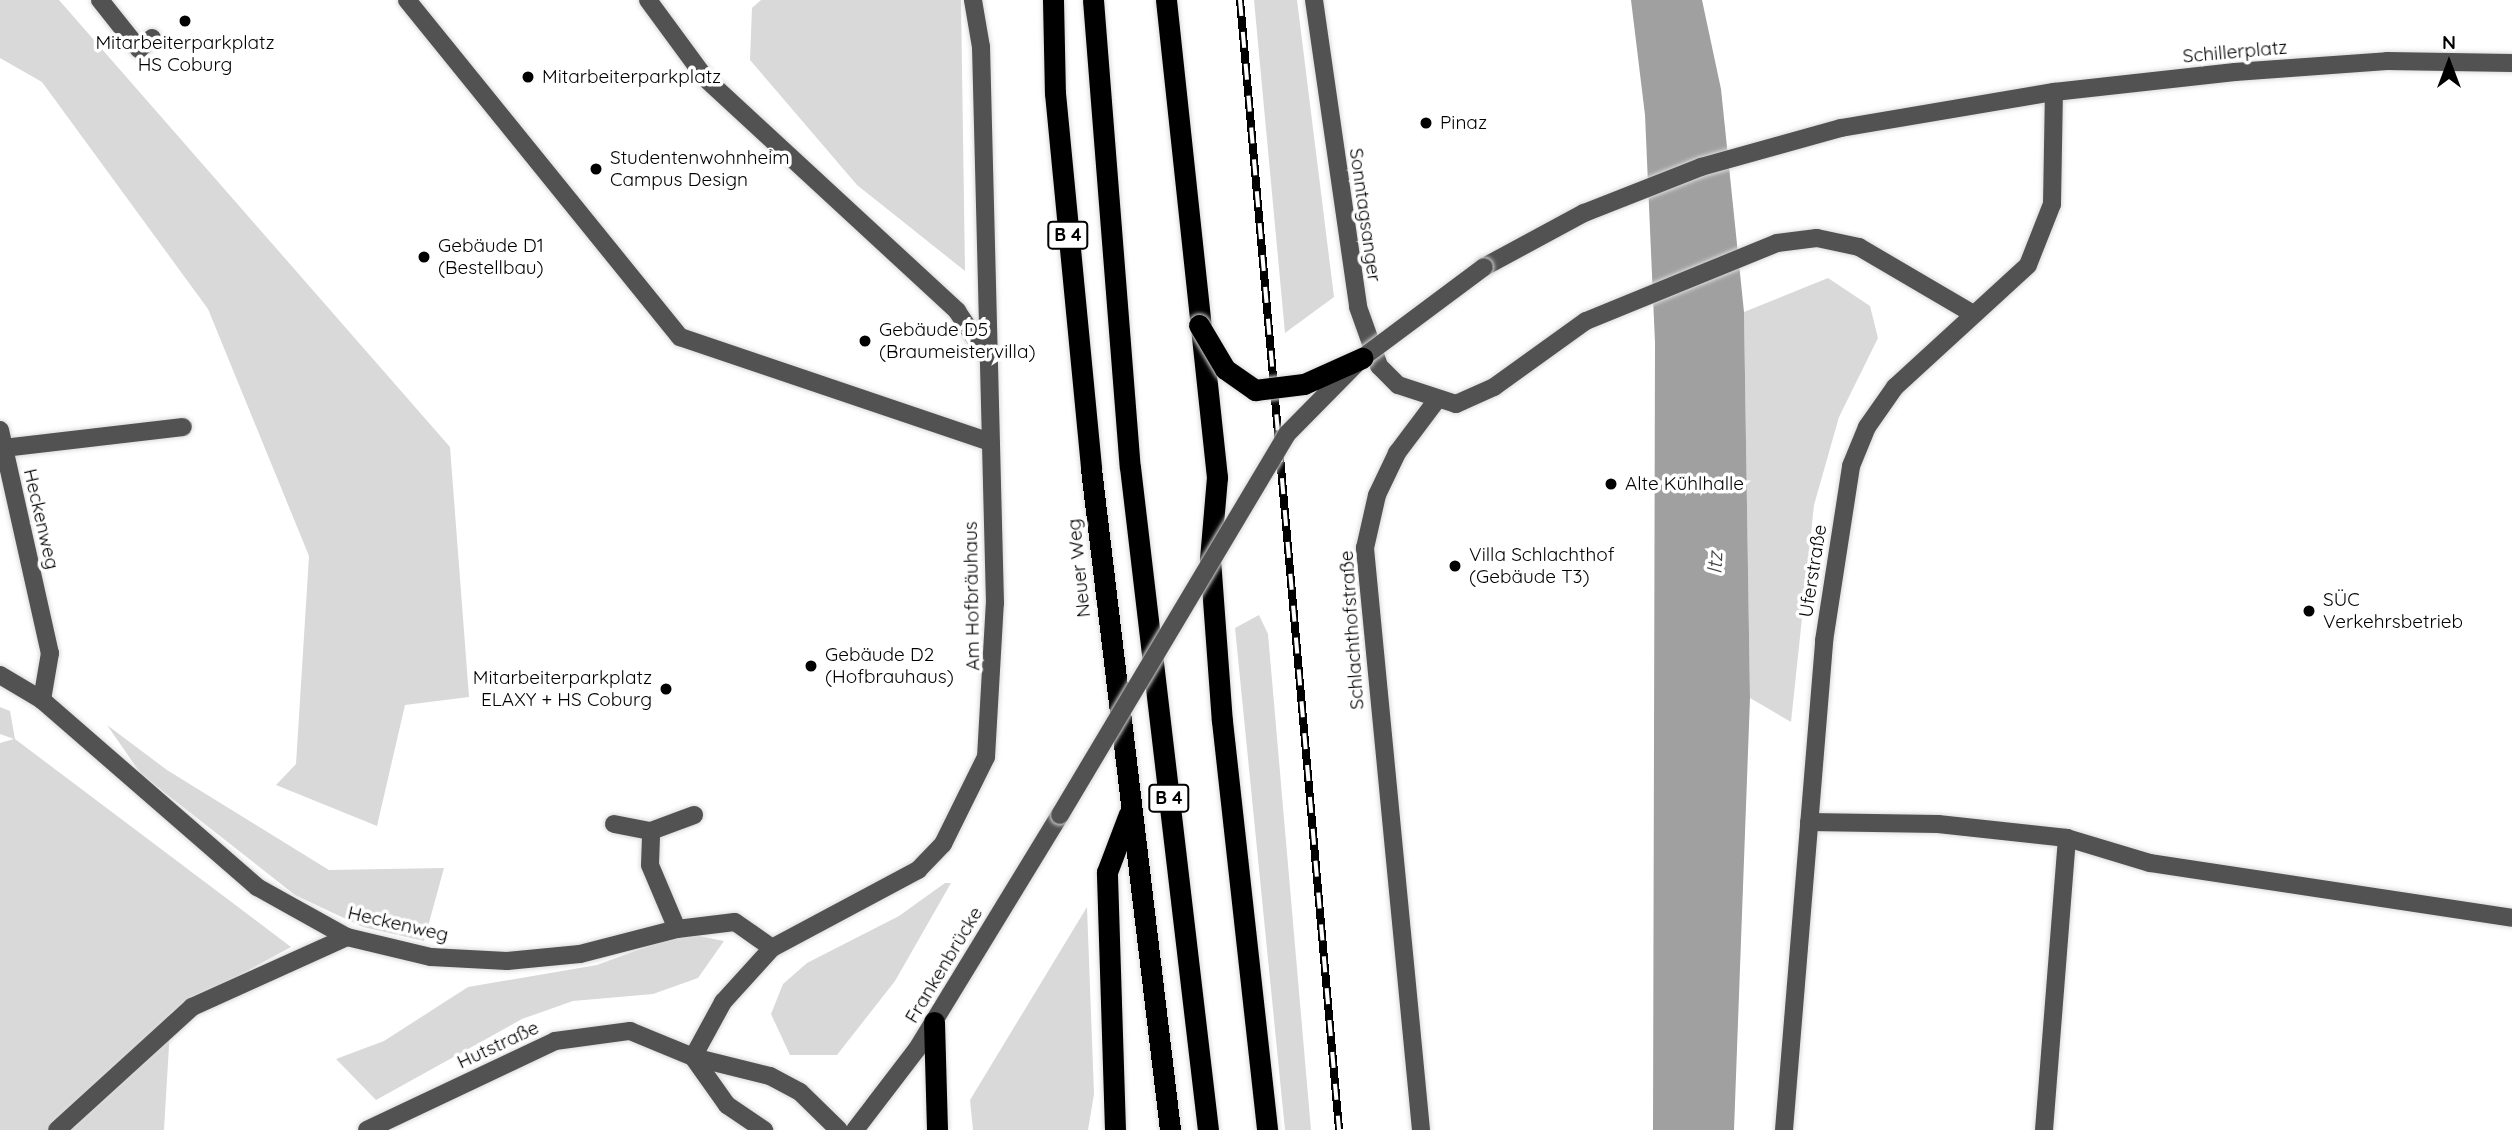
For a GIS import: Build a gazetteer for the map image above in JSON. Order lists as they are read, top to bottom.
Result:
{
  "streets": {
    "highway": ["B 4", "Neuer Weg"],
    "street": [
      "Schillerplatz",
      "Sonntagsanger",
      "Heckenweg",
      "Uferstraße",
      "Am Hofbräuhaus",
      "Schlachthofstraße",
      "Frankenbrücke",
      "Hutstraße"
    ]
  },
  "crossings": [
    ["Schillerplatz", "Uferstraße"],
    ["Schillerplatz", "Frankenbrücke"],
    ["Sonntagsanger", "Schlachthofstraße"],
    ["Heckenweg", "Am Hofbräuhaus"],
    ["Am Hofbräuhaus", "Hutstraße"]
  ],
  "water": ["Itz"],
  "places": [
    "Mitarbeiterparkplatz HS Coburg",
    "Mitarbeiterparkplatz",
    "Pinaz",
    "Studentenwohnheim Campus Design",
    "Gebäude D1 (Bestellbau)",
    "Gebäude D5 (Braumeistervilla)",
    "Alte Kühlhalle",
    "Villa Schlachthof (Gebäude T3)",
    "SÜC Verkehrsbetrieb",
    "Gebäude D2 (Hofbrauhaus)",
    "Mitarbeiterparkplatz ELAXY + HS Coburg"
  ],
  "north": "top"
}
